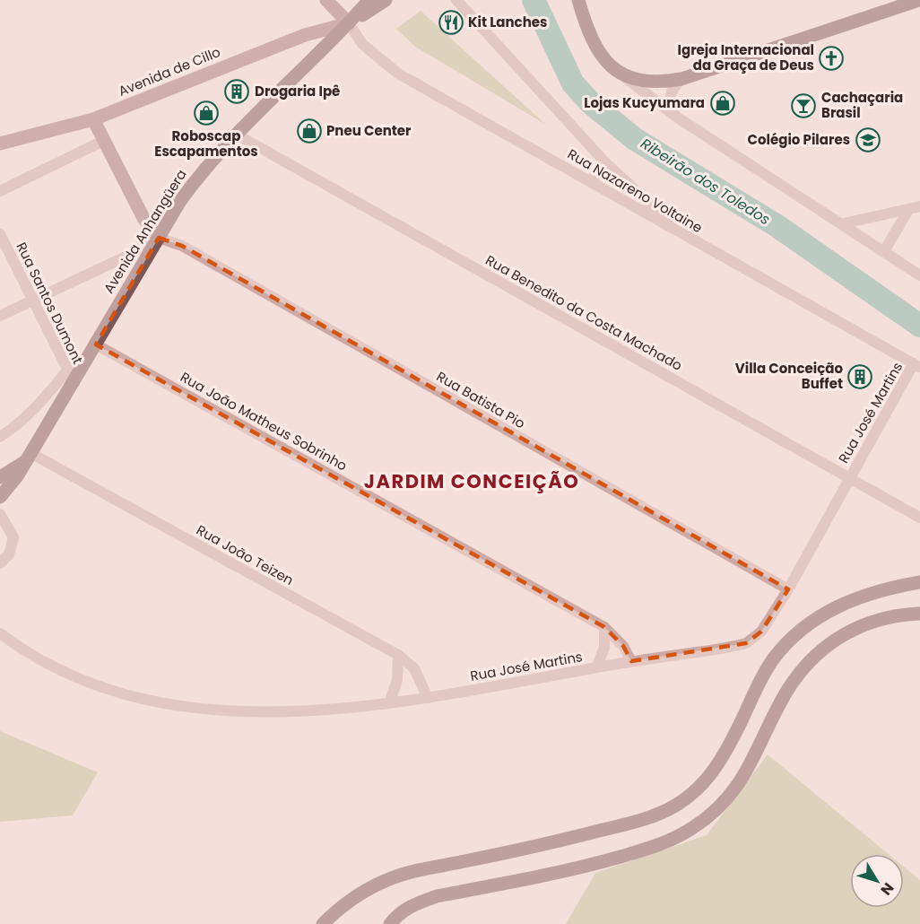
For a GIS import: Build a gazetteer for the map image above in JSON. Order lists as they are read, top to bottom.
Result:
{
  "streets": {
    "main road": ["Avenida de Cillo", "Avenida Anhangüera"],
    "street": [
      "Rua Nazareno Voltaine",
      "Rua Santos Dumont",
      "Rua Benedito da Costa Machado",
      "Rua Batista Pio",
      "Rua José Martins",
      "Rua João Matheus Sobrinho",
      "Rua João Teizen"
    ]
  },
  "crossings": [
    ["Avenida de Cillo", "Rua Nazareno Voltaine"],
    ["Avenida de Cillo", "Avenida Anhangüera"],
    ["Rua Nazareno Voltaine", "Avenida Anhangüera"],
    ["Rua Nazareno Voltaine", "Rua José Martins"],
    ["Avenida Anhangüera", "Rua Santos Dumont"],
    ["Avenida Anhangüera", "Rua Benedito da Costa Machado"],
    ["Avenida Anhangüera", "Rua Batista Pio"],
    ["Avenida Anhangüera", "Rua João Matheus Sobrinho"],
    ["Avenida Anhangüera", "Rua João Teizen"],
    ["Rua Benedito da Costa Machado", "Rua José Martins"],
    ["Rua Batista Pio", "Rua José Martins"],
    ["Rua José Martins", "Rua João Matheus Sobrinho"],
    ["Rua José Martins", "Rua João Teizen"]
  ],
  "districts": ["JARDIM CONCEIÇÃO"],
  "water": ["Ribeirão dos Toledos"],
  "places": {
    "restaurant": ["Kit Lanches"],
    "church": ["Igreja Internacional da Graça de Deus"],
    "building": ["Drogaria Ipê", "Villa Conceição Buffet"],
    "shop": ["Lojas Kucyumara", "Roboscap Escapamentos", "Pneu Center"],
    "bar": ["Cachaçaria Brasil"],
    "school or university": ["Colégio Pilares"]
  },
  "north": "bottom right"
}
